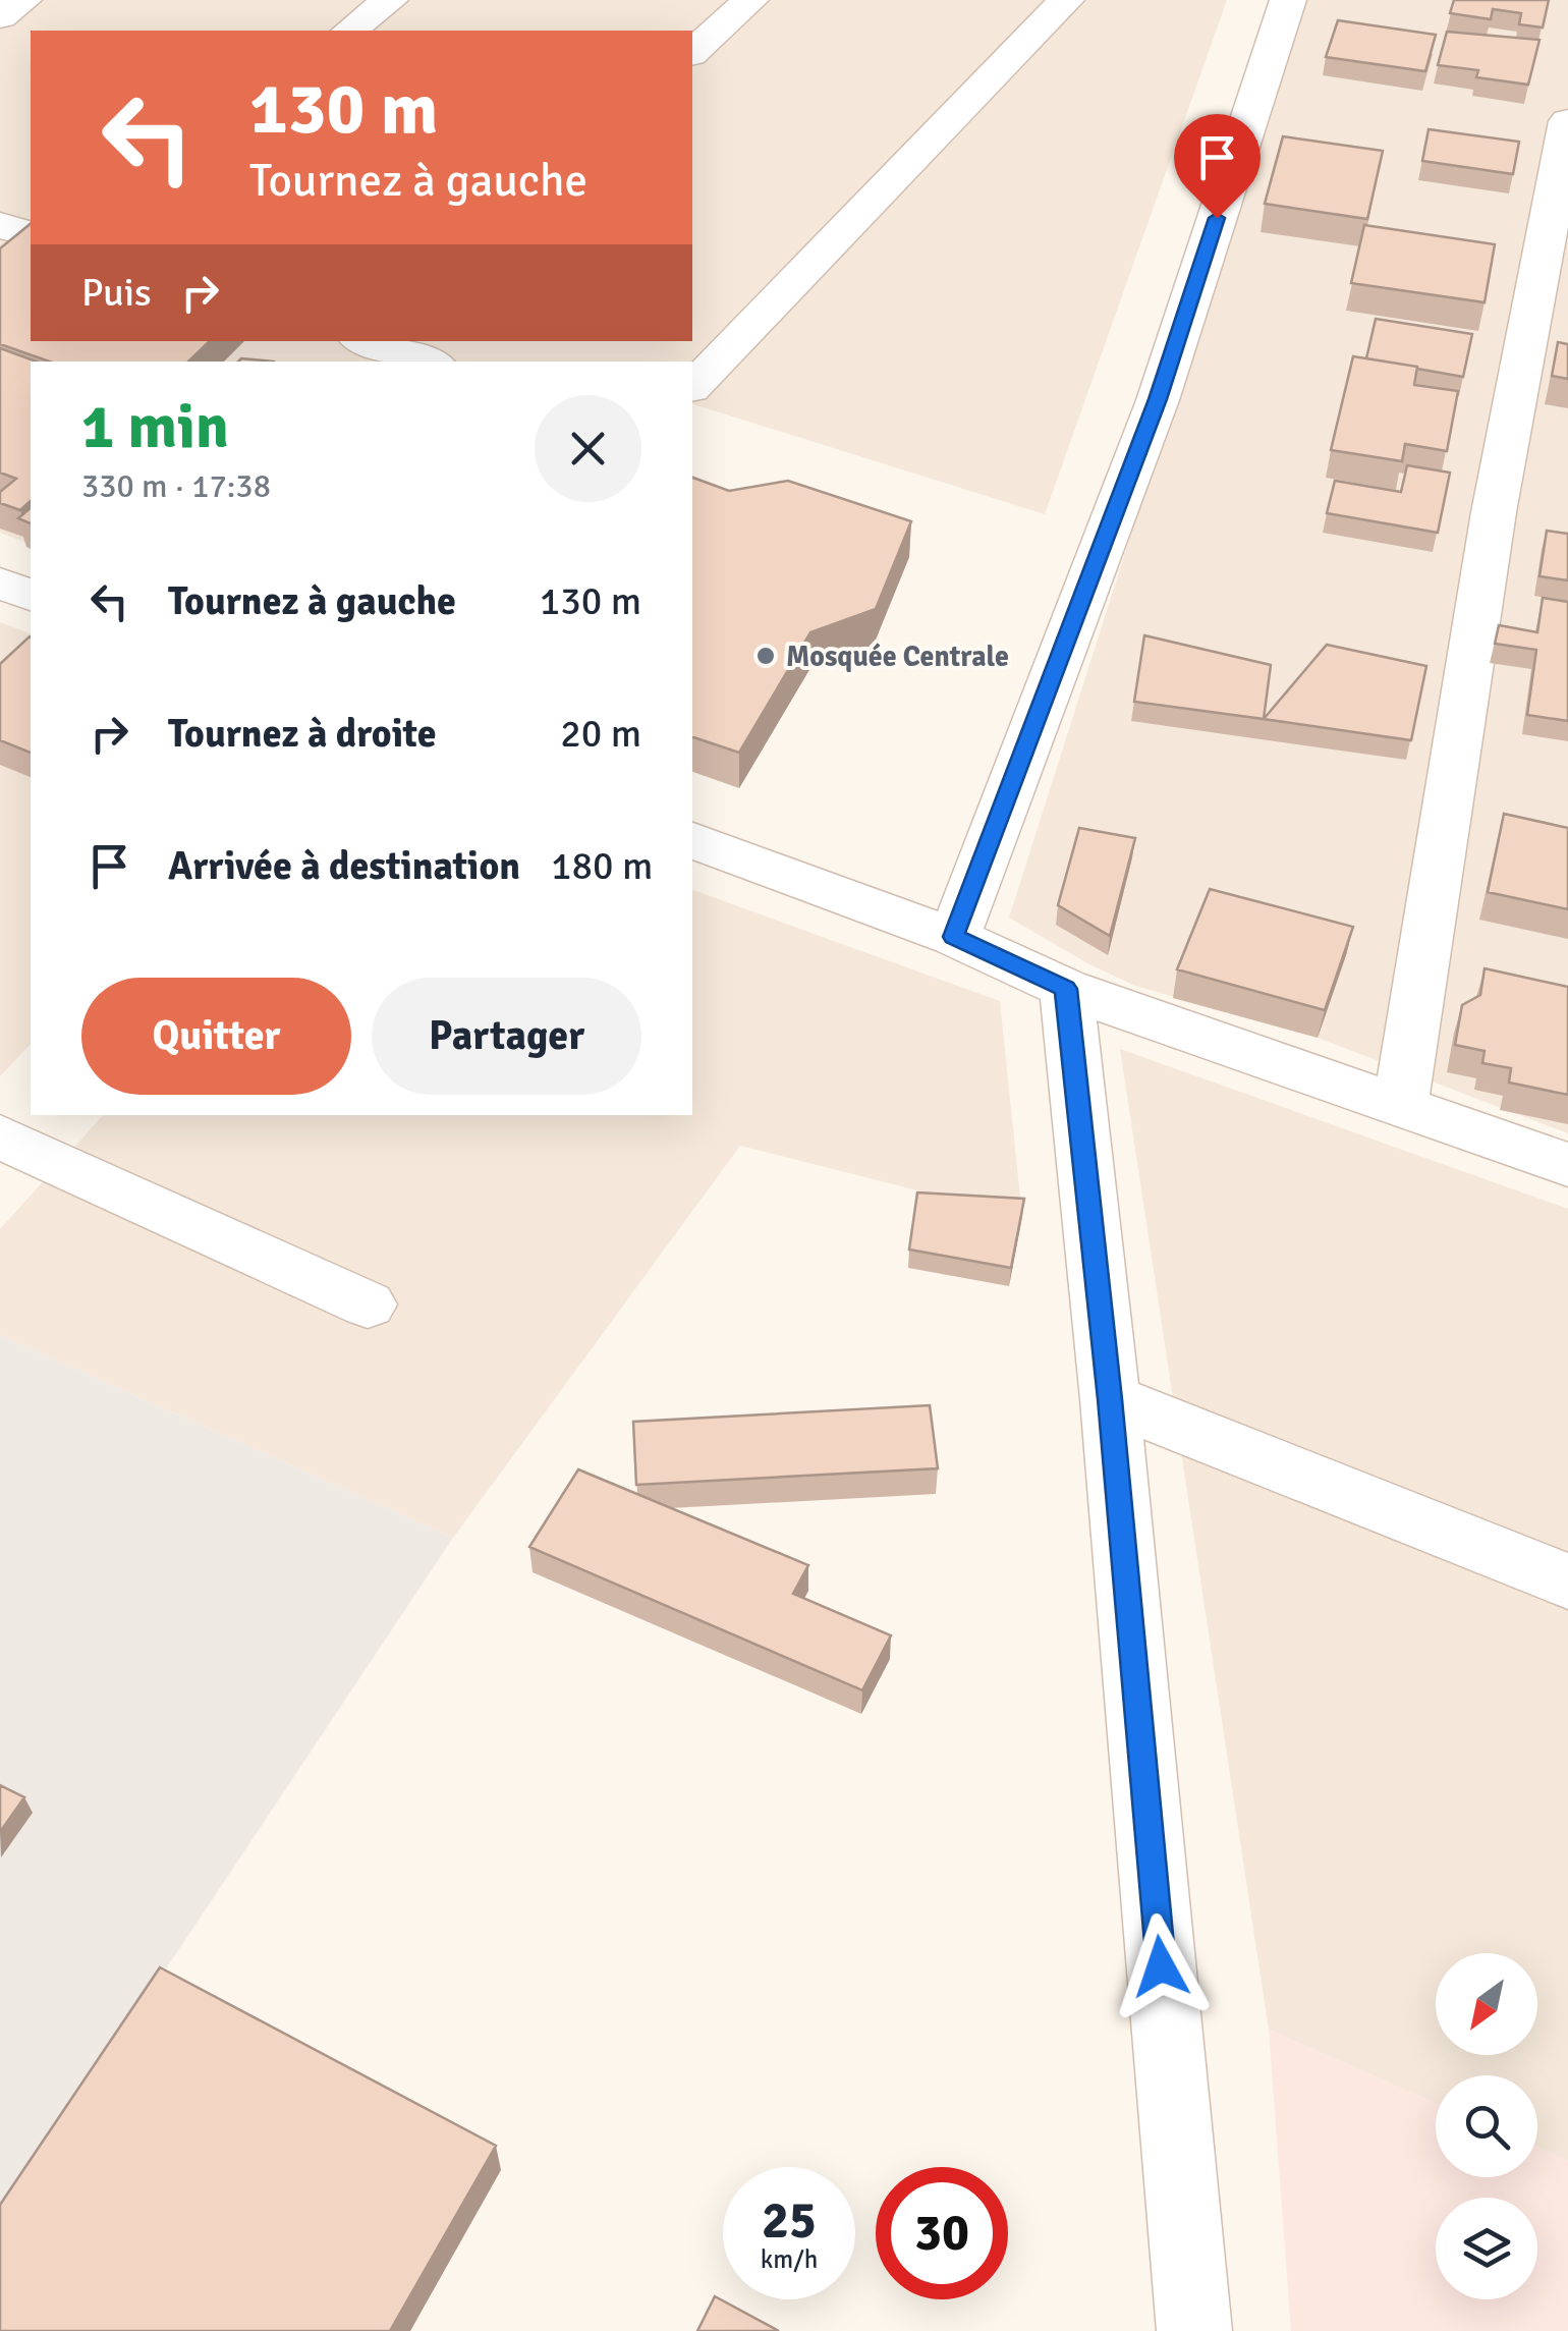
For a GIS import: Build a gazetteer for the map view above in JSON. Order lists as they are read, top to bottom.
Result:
{
  "places": ["Mosquée Centrale"],
  "north": "bottom left",
  "page": {
    "turn": ["130 m", "Tournez à gauche"],
    "then": "Puis",
    "heading": ["1 min", "330 m · 17:38"],
    "list": [
      {
        "name": "Tournez à gauche",
        "value": "130 m"
      },
      {
        "name": "Tournez à droite",
        "value": "20 m"
      },
      {
        "name": "Arrivée à destination",
        "value": "180 m"
      }
    ],
    "buttons": ["Quitter", "Partager"],
    "speed": "25 km/h",
    "limit": "30"
  }
}
